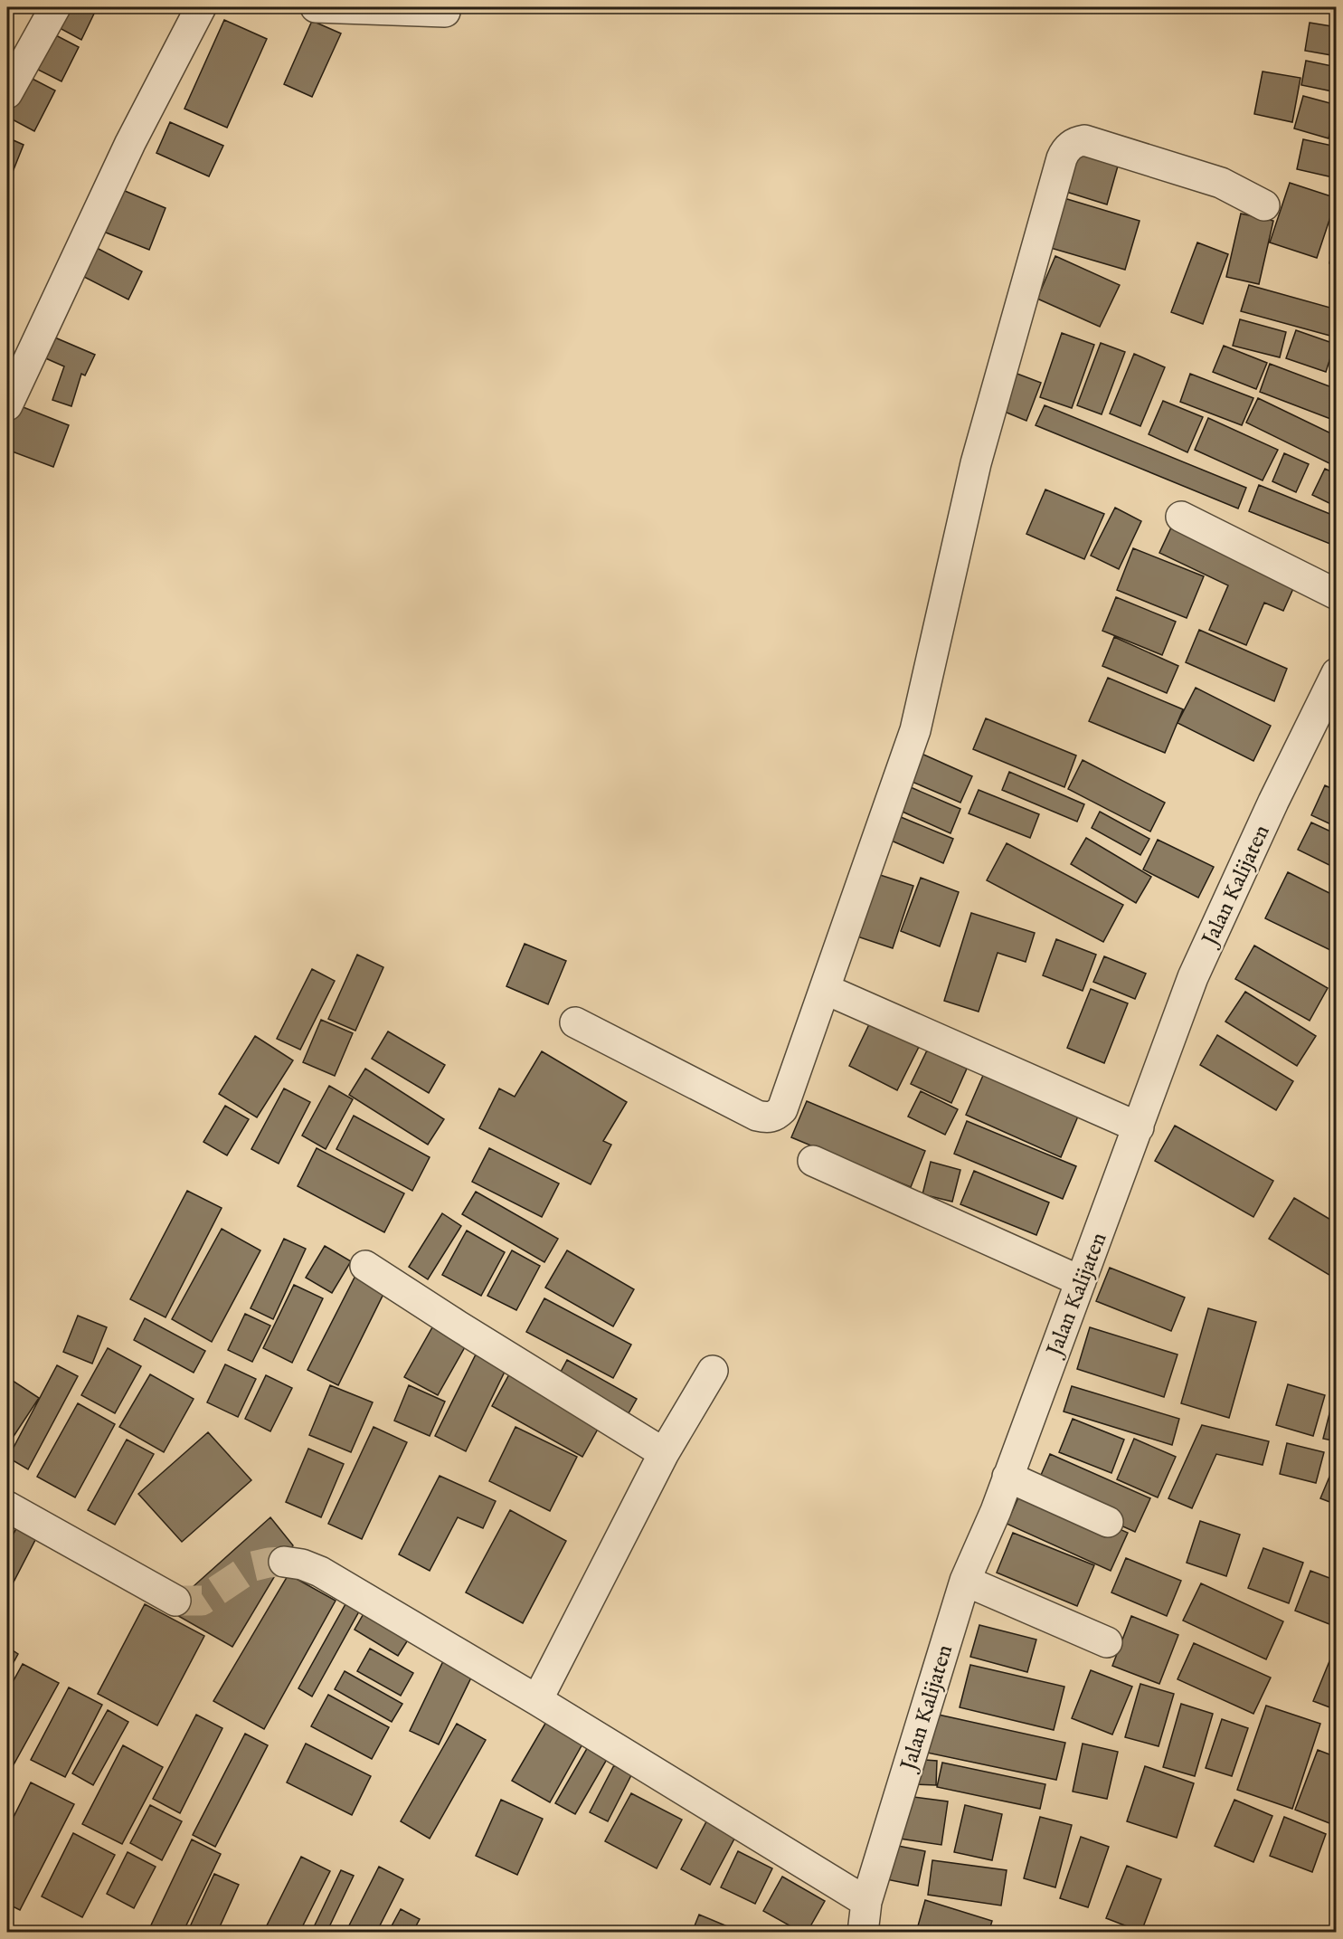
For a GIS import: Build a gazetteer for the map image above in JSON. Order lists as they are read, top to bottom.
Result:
{
  "streets": {
    "street": ["Jalan Kalijaten"]
  }
}
